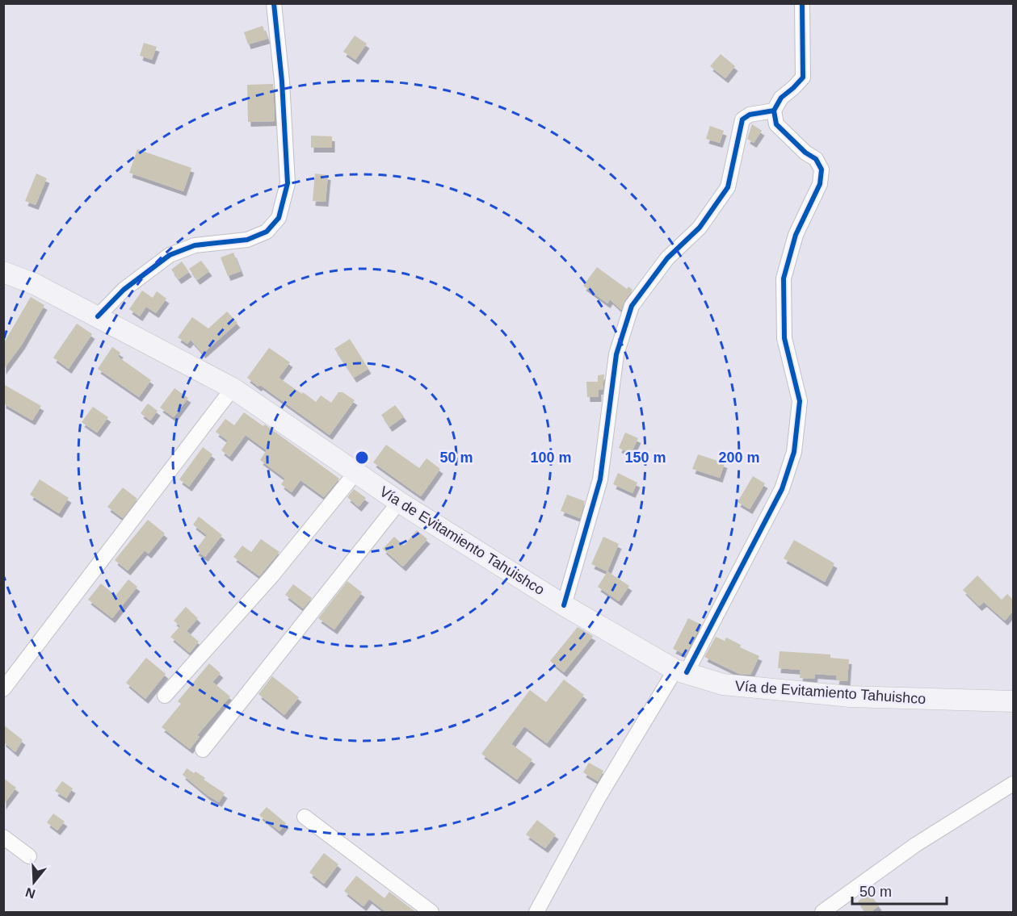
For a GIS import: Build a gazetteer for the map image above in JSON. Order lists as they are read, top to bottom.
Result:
{
  "streets": {
    "main road": ["Vía de Evitamiento Tahuishco"]
  },
  "scale_bar": "50 m",
  "north": "bottom",
  "rings": [
    "50 m",
    "100 m",
    "150 m",
    "200 m"
  ]
}
